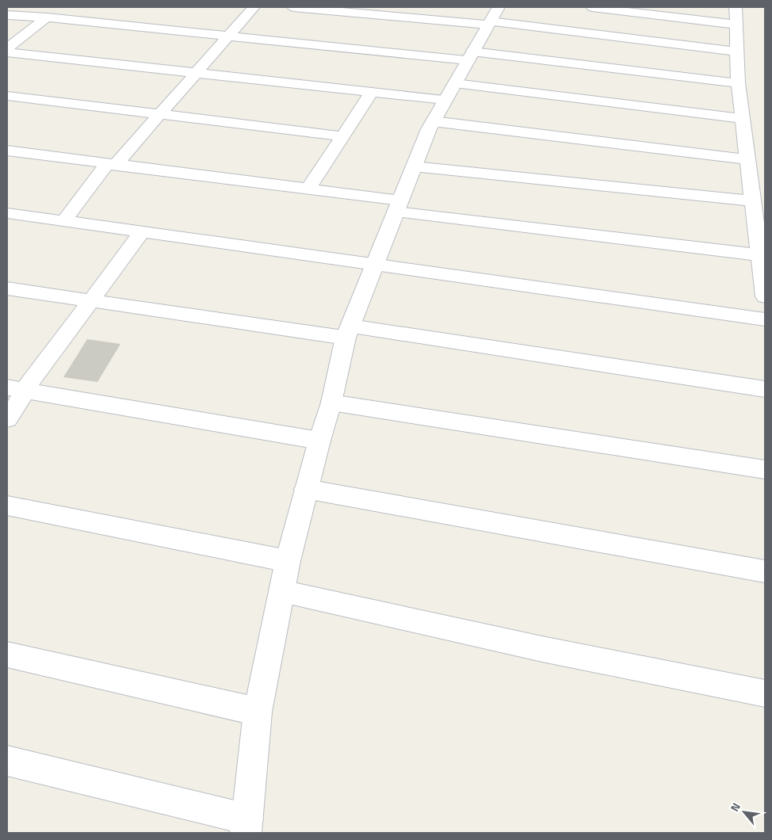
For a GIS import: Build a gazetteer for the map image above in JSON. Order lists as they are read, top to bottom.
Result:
{
  "north": "top left"
}
